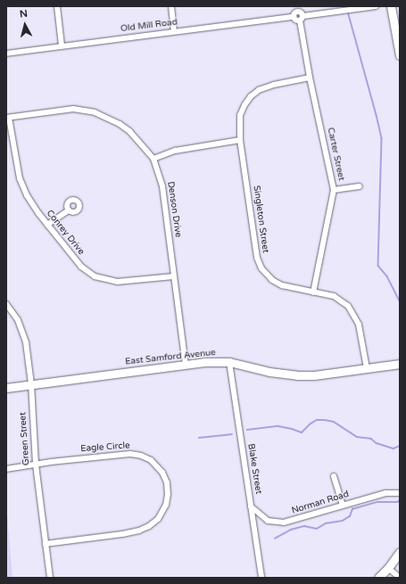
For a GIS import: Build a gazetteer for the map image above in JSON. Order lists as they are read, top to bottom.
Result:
{
  "streets": {
    "street": [
      "Old Mill Road",
      "Carter Street",
      "Denson Drive",
      "Singleton Street",
      "Conrey Drive",
      "East Samford Avenue",
      "Green Street",
      "Eagle Circle",
      "Blake Street",
      "Norman Road"
    ]
  },
  "crossings": [
    ["Old Mill Road", "Carter Street"],
    ["Carter Street", "Singleton Street"],
    ["Denson Drive", "Conrey Drive"],
    ["Denson Drive", "East Samford Avenue"],
    ["Singleton Street", "East Samford Avenue"],
    ["East Samford Avenue", "Green Street"],
    ["East Samford Avenue", "Blake Street"],
    ["Green Street", "Eagle Circle"],
    ["Blake Street", "Norman Road"]
  ],
  "north": "top"
}
